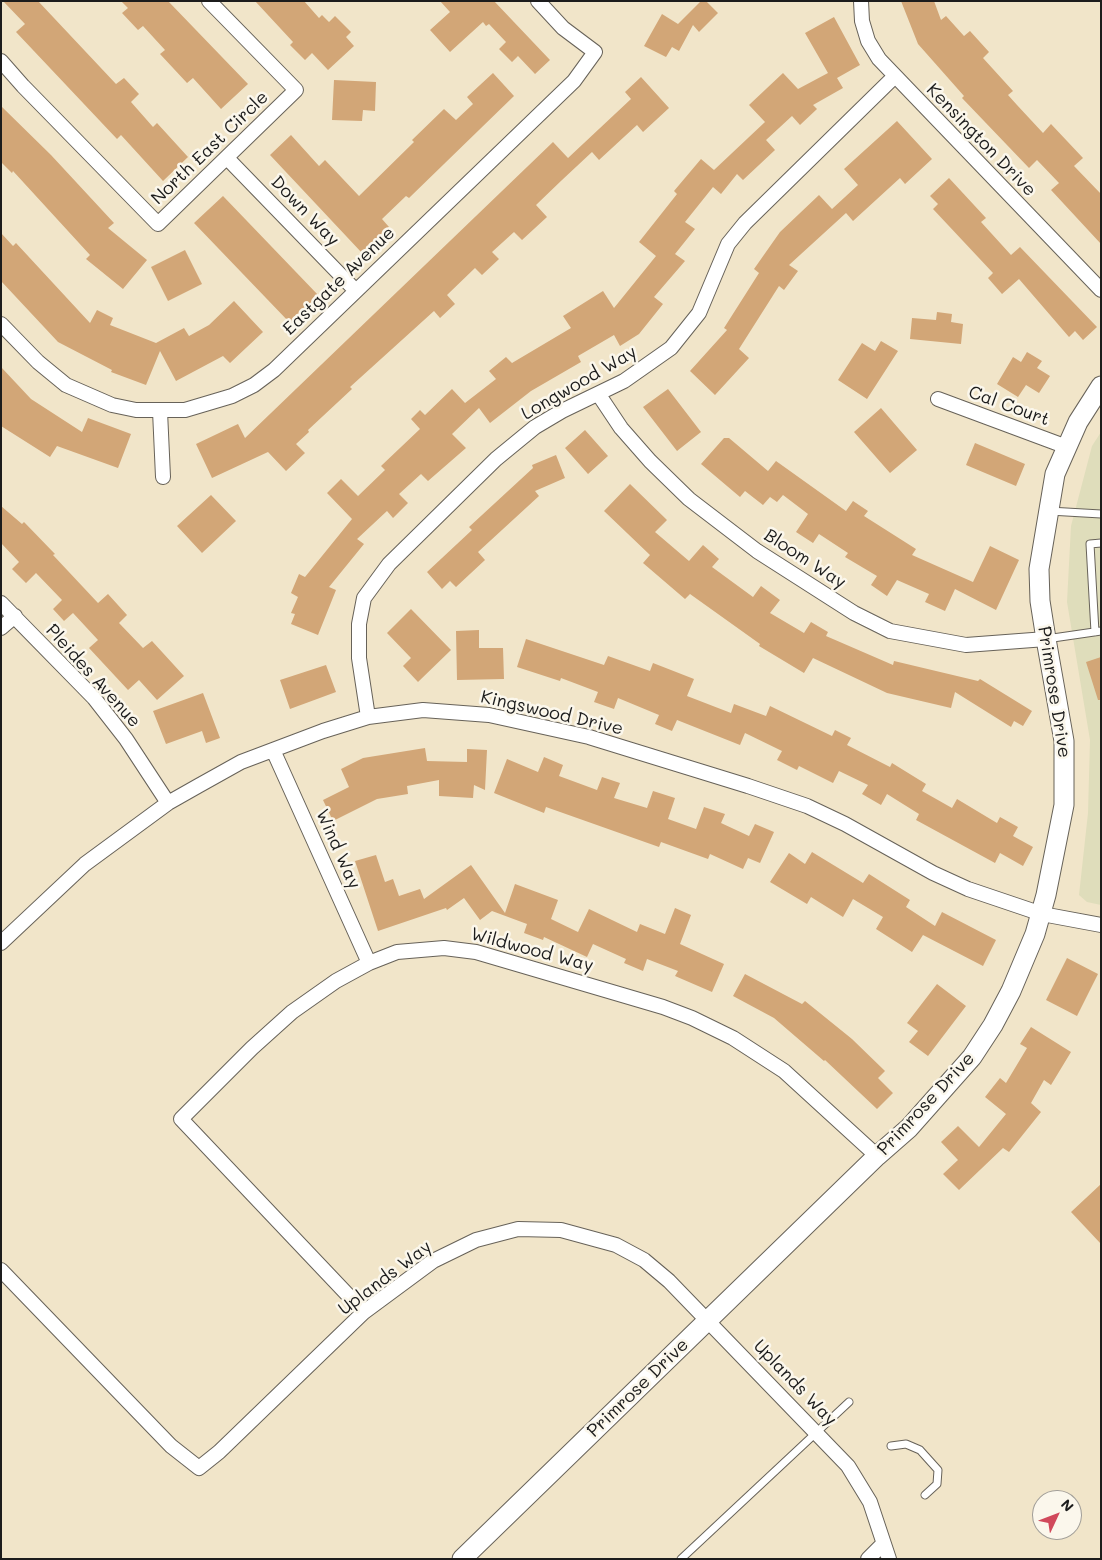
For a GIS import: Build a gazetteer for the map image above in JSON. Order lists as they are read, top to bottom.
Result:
{
  "streets": {
    "street": [
      "Kensington Drive",
      "North East Circle",
      "Down Way",
      "Eastgate Avenue",
      "Longwood Way",
      "Cal Court",
      "Bloom Way",
      "Pleides Avenue",
      "Primrose Drive",
      "Kingswood Drive",
      "Wind Way",
      "Wildwood Way",
      "Uplands Way"
    ]
  },
  "crossings": [
    ["Kensington Drive", "Longwood Way"],
    ["North East Circle", "Down Way"],
    ["Down Way", "Eastgate Avenue"],
    ["Longwood Way", "Bloom Way"],
    ["Longwood Way", "Kingswood Drive"],
    ["Cal Court", "Primrose Drive"],
    ["Bloom Way", "Primrose Drive"],
    ["Pleides Avenue", "Kingswood Drive"],
    ["Primrose Drive", "Kingswood Drive"],
    ["Primrose Drive", "Wildwood Way"],
    ["Primrose Drive", "Uplands Way"],
    ["Kingswood Drive", "Wind Way"],
    ["Wind Way", "Wildwood Way"],
    ["Wildwood Way", "Uplands Way"]
  ],
  "north": "top right"
}
